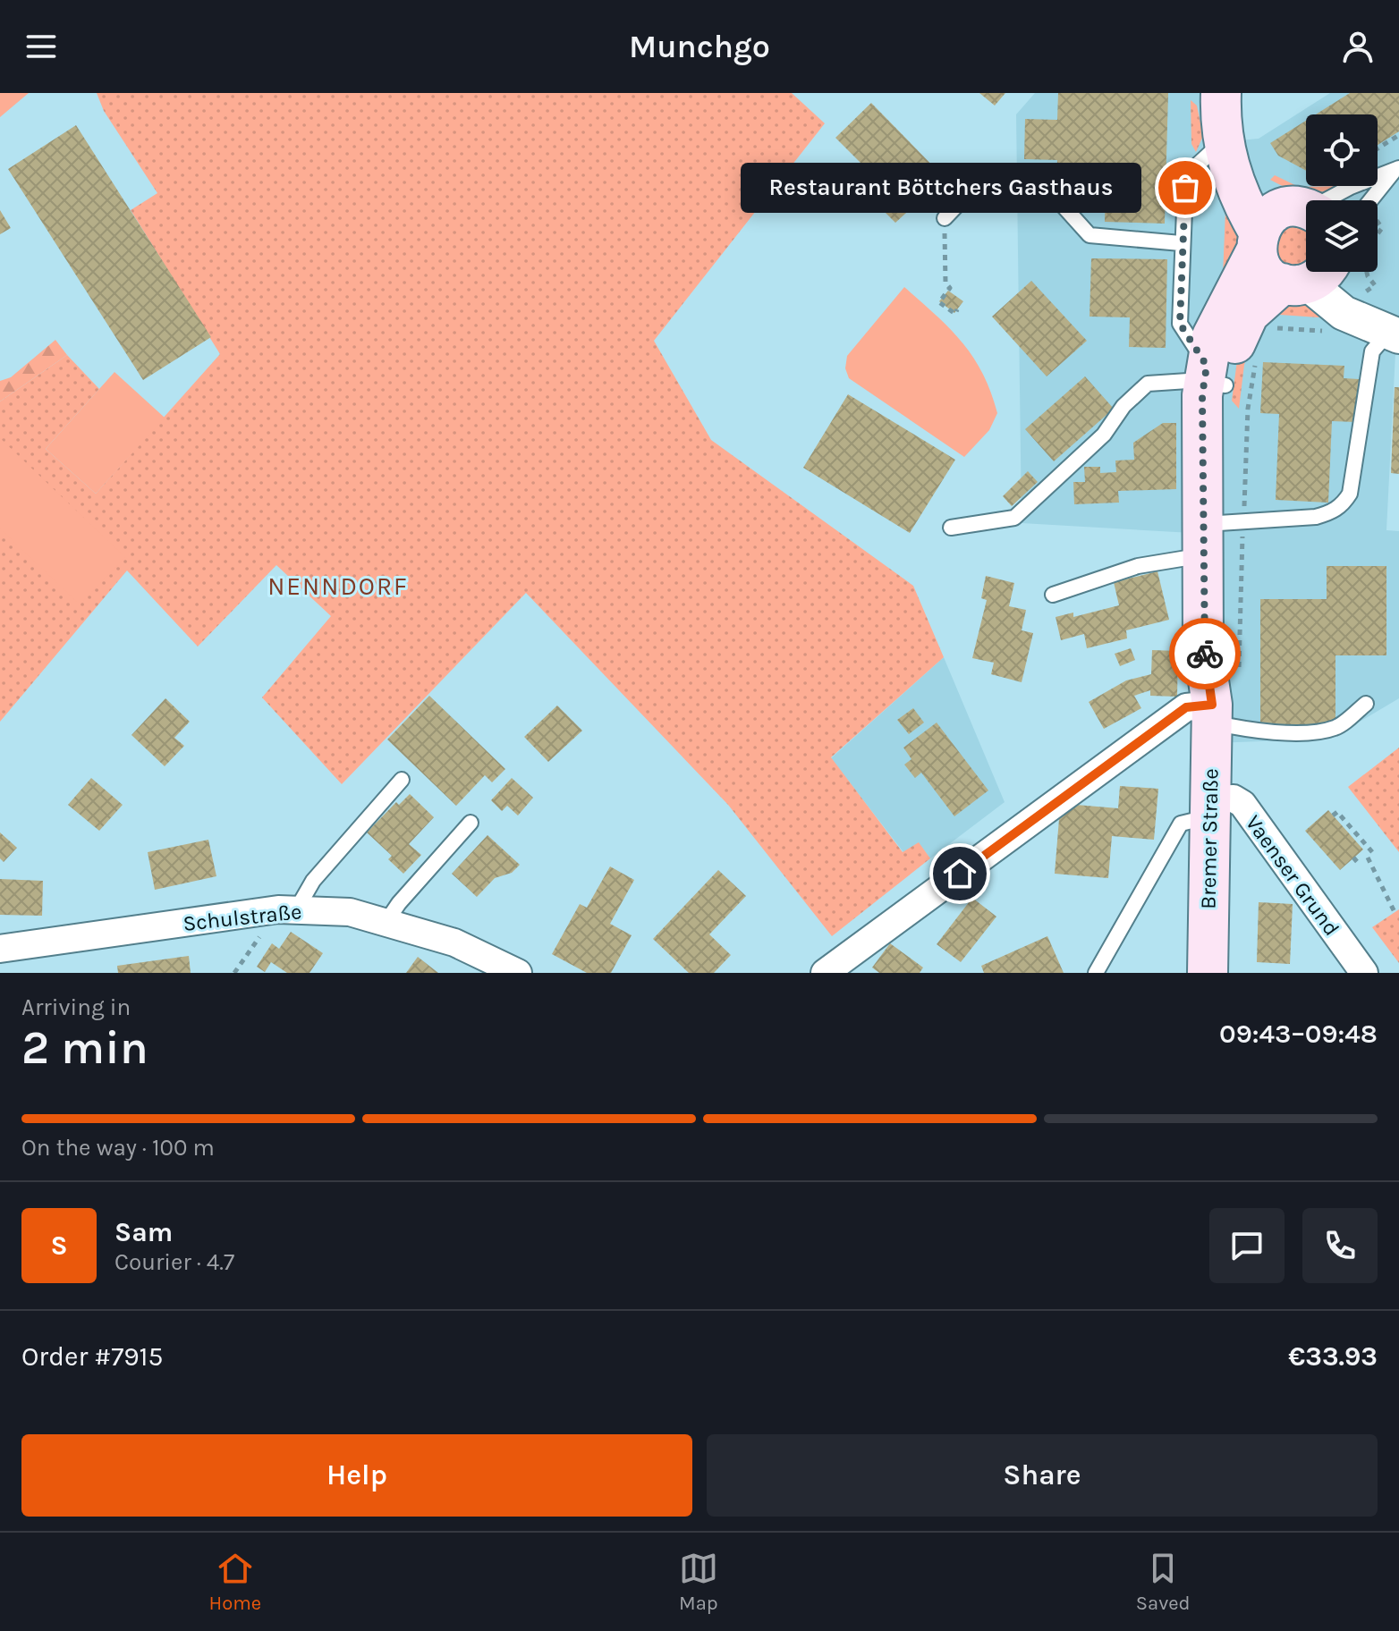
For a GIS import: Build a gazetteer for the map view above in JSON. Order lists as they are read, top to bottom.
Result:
{
  "streets": {
    "main road": ["Bremer Straße"],
    "street": ["Vaenser Grund", "Schulstraße"]
  },
  "crossings": [
    ["Bremer Straße", "Vaenser Grund"]
  ],
  "districts": ["NENNDORF"],
  "places": ["Restaurant Böttchers Gasthaus"],
  "page": {
    "header": "Munchgo",
    "bubble": "Restaurant Böttchers Gasthaus",
    "heading": ["2 min", "Arriving in", "09:43–09:48"],
    "panel": [
      "Sam",
      "Courier · 4.7",
      "Order #7915",
      "€33.93"
    ],
    "bar": "On the way · 100 m",
    "round": "S",
    "buttons": ["Help", "Share"],
    "tabs": ["Home", "Map", "Saved"]
  }
}
